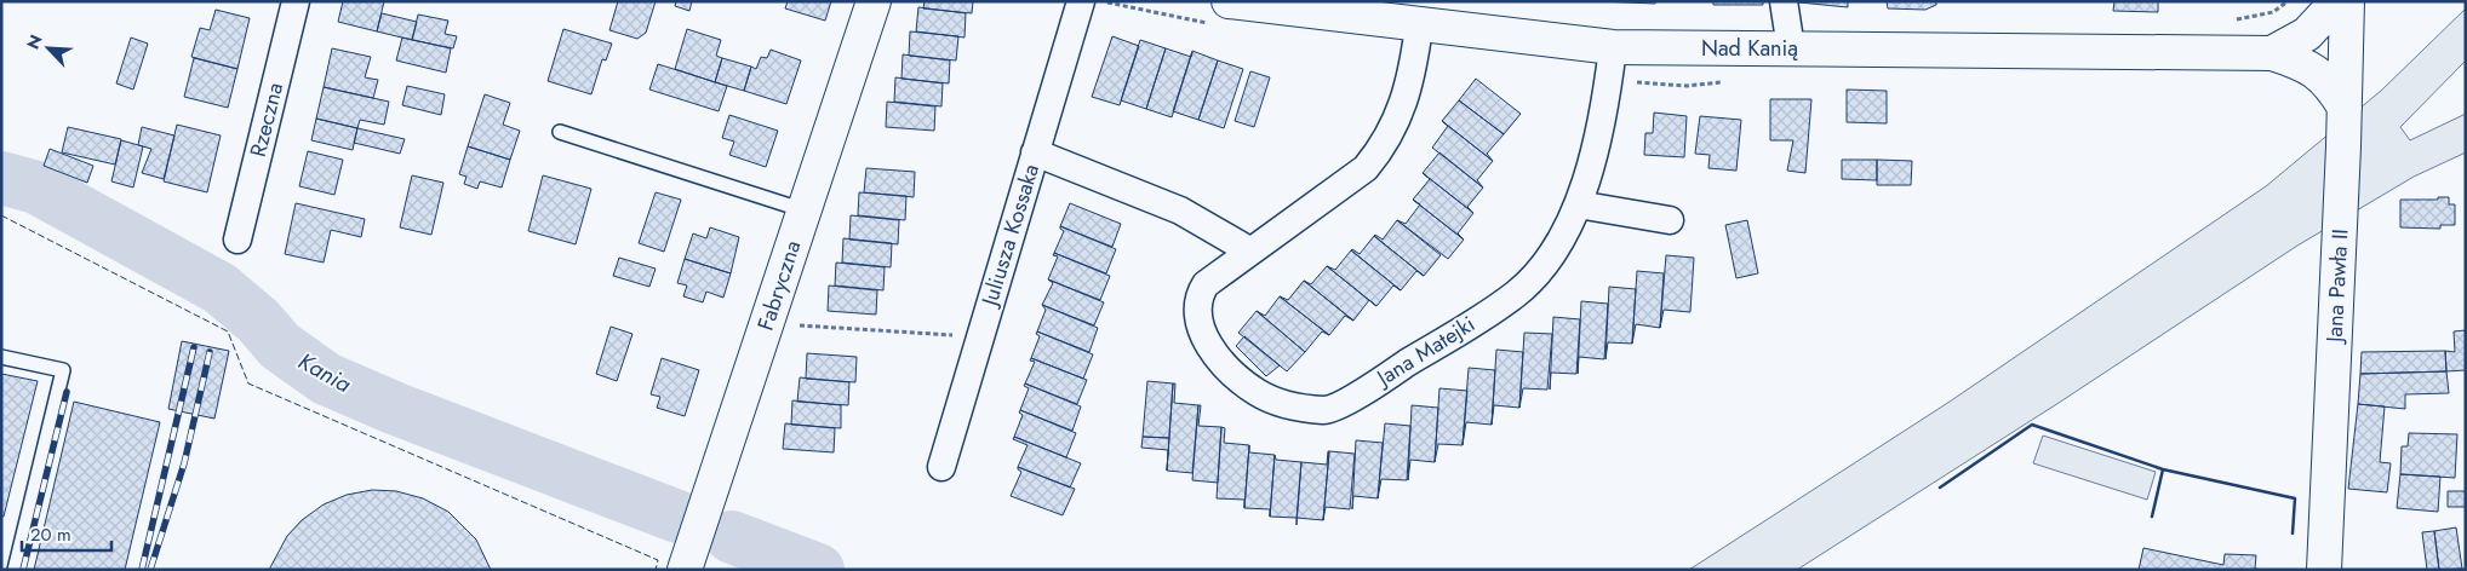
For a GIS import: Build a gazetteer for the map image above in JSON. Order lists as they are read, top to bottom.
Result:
{
  "streets": {
    "street": [
      "Nad Kanią",
      "Rzeczna",
      "Juliusza Kossaka",
      "Fabryczna",
      "Jana Pawła II",
      "Jana Matejki"
    ]
  },
  "crossings": [
    ["Nad Kanią", "Jana Pawła II"],
    ["Nad Kanią", "Jana Matejki"]
  ],
  "water": ["Kania"],
  "scale_bar": "20 m",
  "north": "top left"
}
